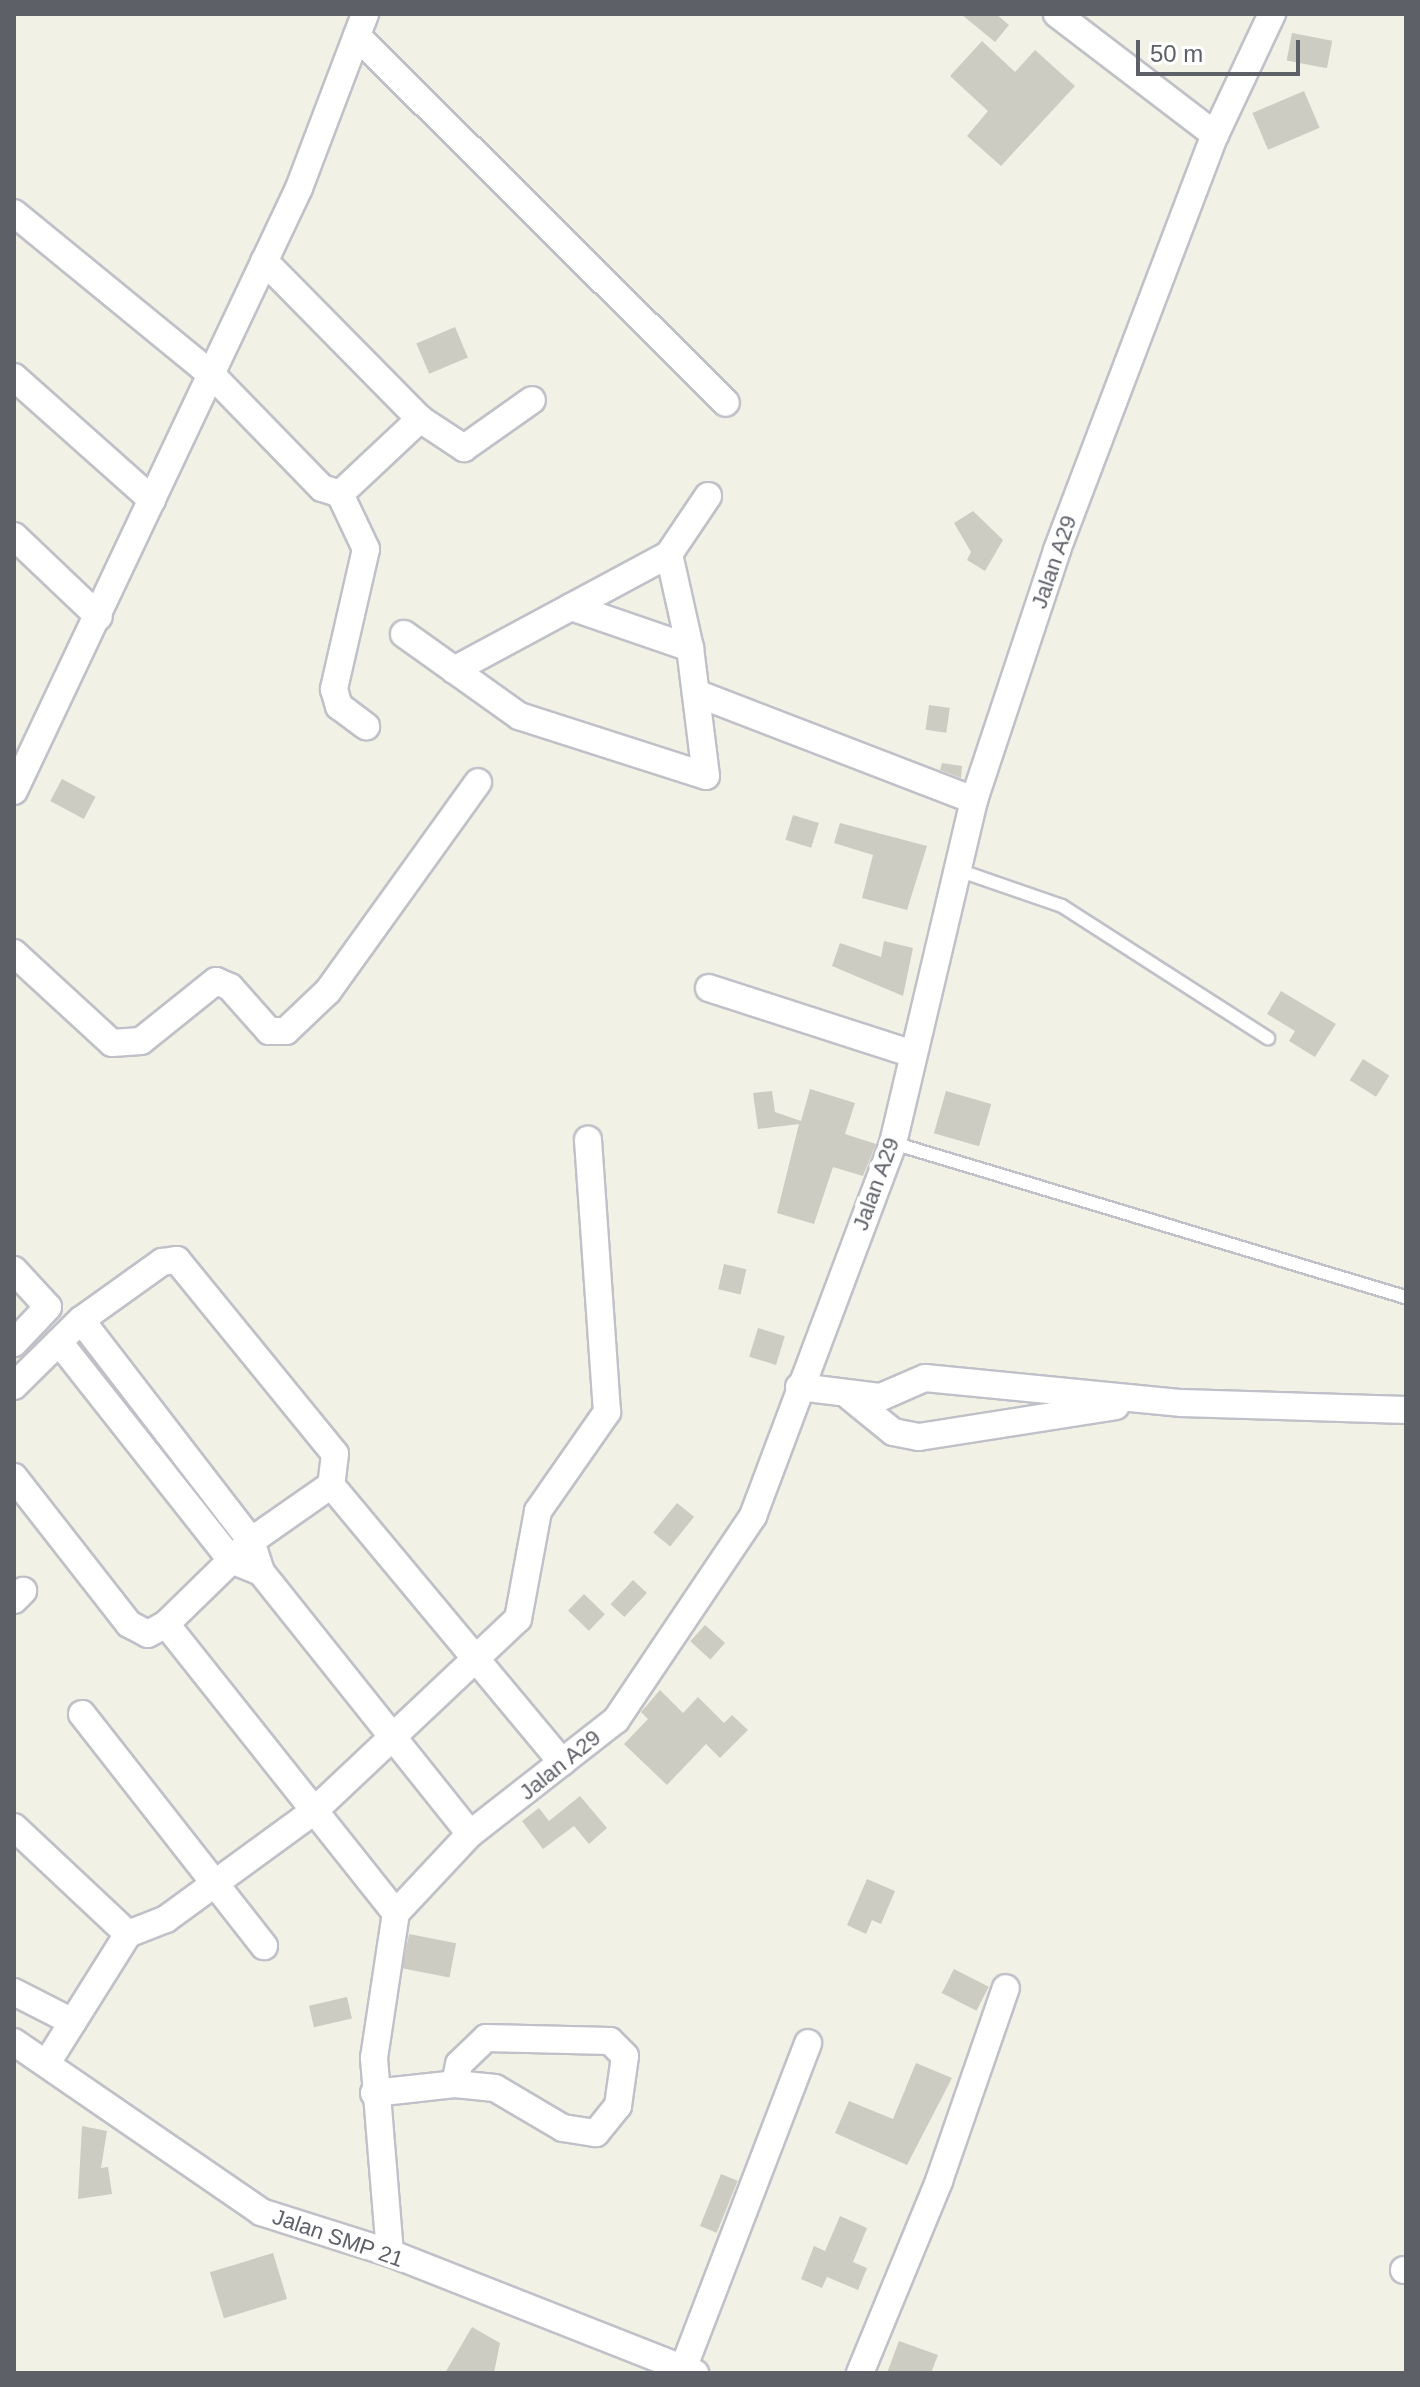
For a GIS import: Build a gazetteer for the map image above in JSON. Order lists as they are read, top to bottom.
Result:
{
  "streets": {
    "street": ["Jalan A29", "Jalan SMP 21"]
  },
  "scale_bar": "50 m"
}
